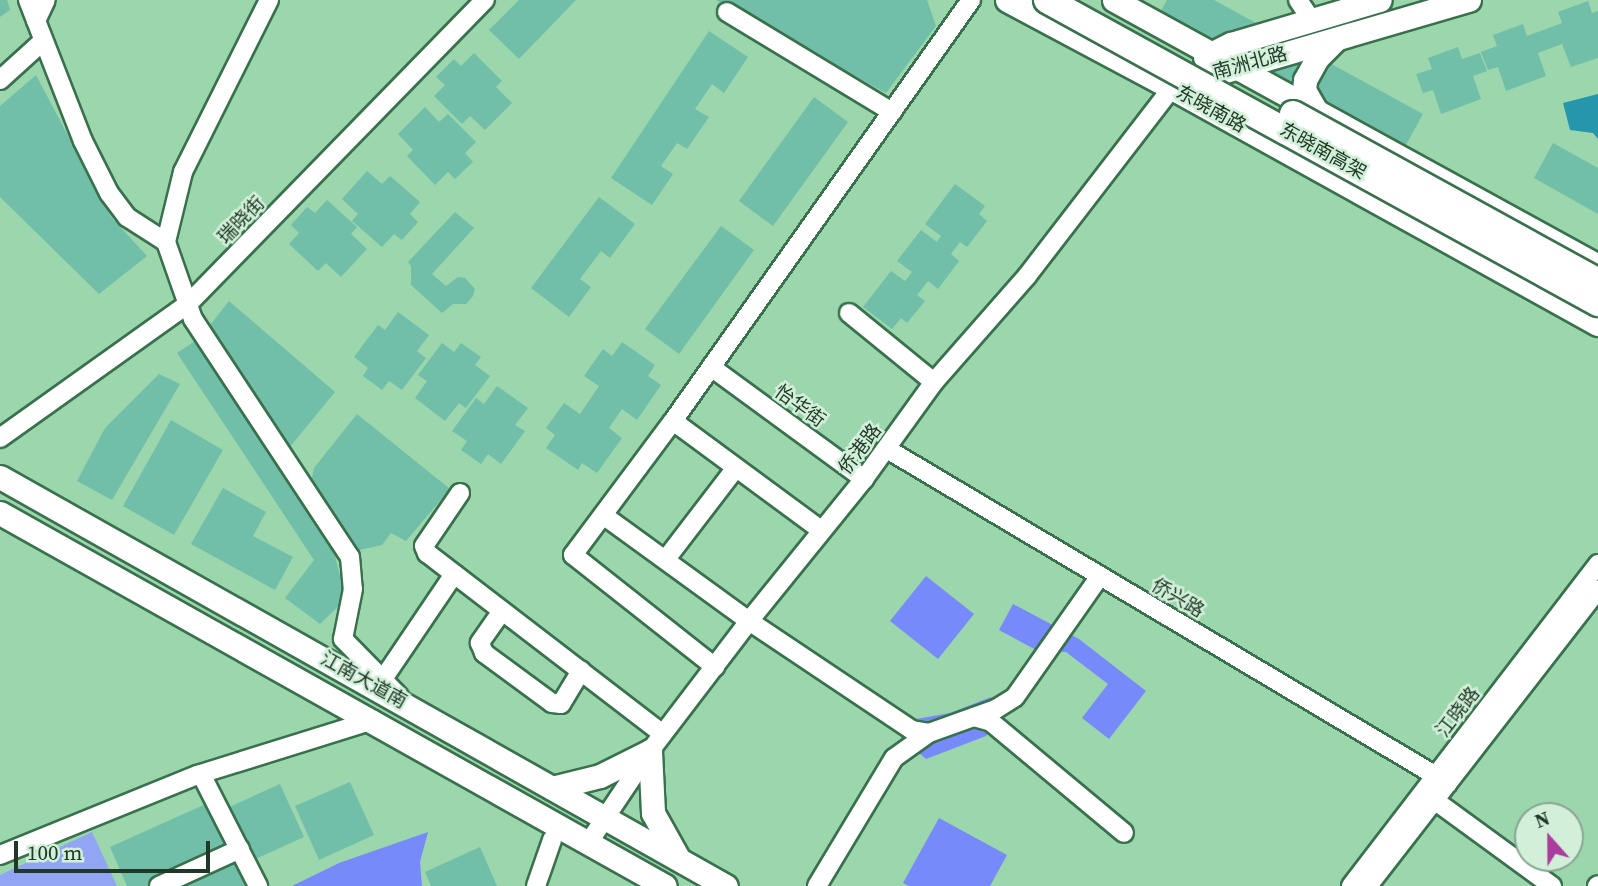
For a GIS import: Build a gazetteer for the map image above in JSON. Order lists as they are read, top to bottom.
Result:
{
  "streets": {
    "highway": ["东晓南高架"],
    "main road": ["南洲北路", "东晓南路", "江南大道南"],
    "street": [
      "瑞晓街",
      "怡华街",
      "侨港路",
      "侨兴路",
      "江晓路"
    ]
  },
  "crossings": [
    ["南洲北路", "东晓南路"],
    ["南洲北路", "侨港路"],
    ["东晓南路", "侨港路"],
    ["怡华街", "侨港路"],
    ["侨港路", "侨兴路"],
    ["侨港路", "江南大道南"],
    ["侨兴路", "江晓路"]
  ],
  "scale_bar": "100 m",
  "north": "top"
}
